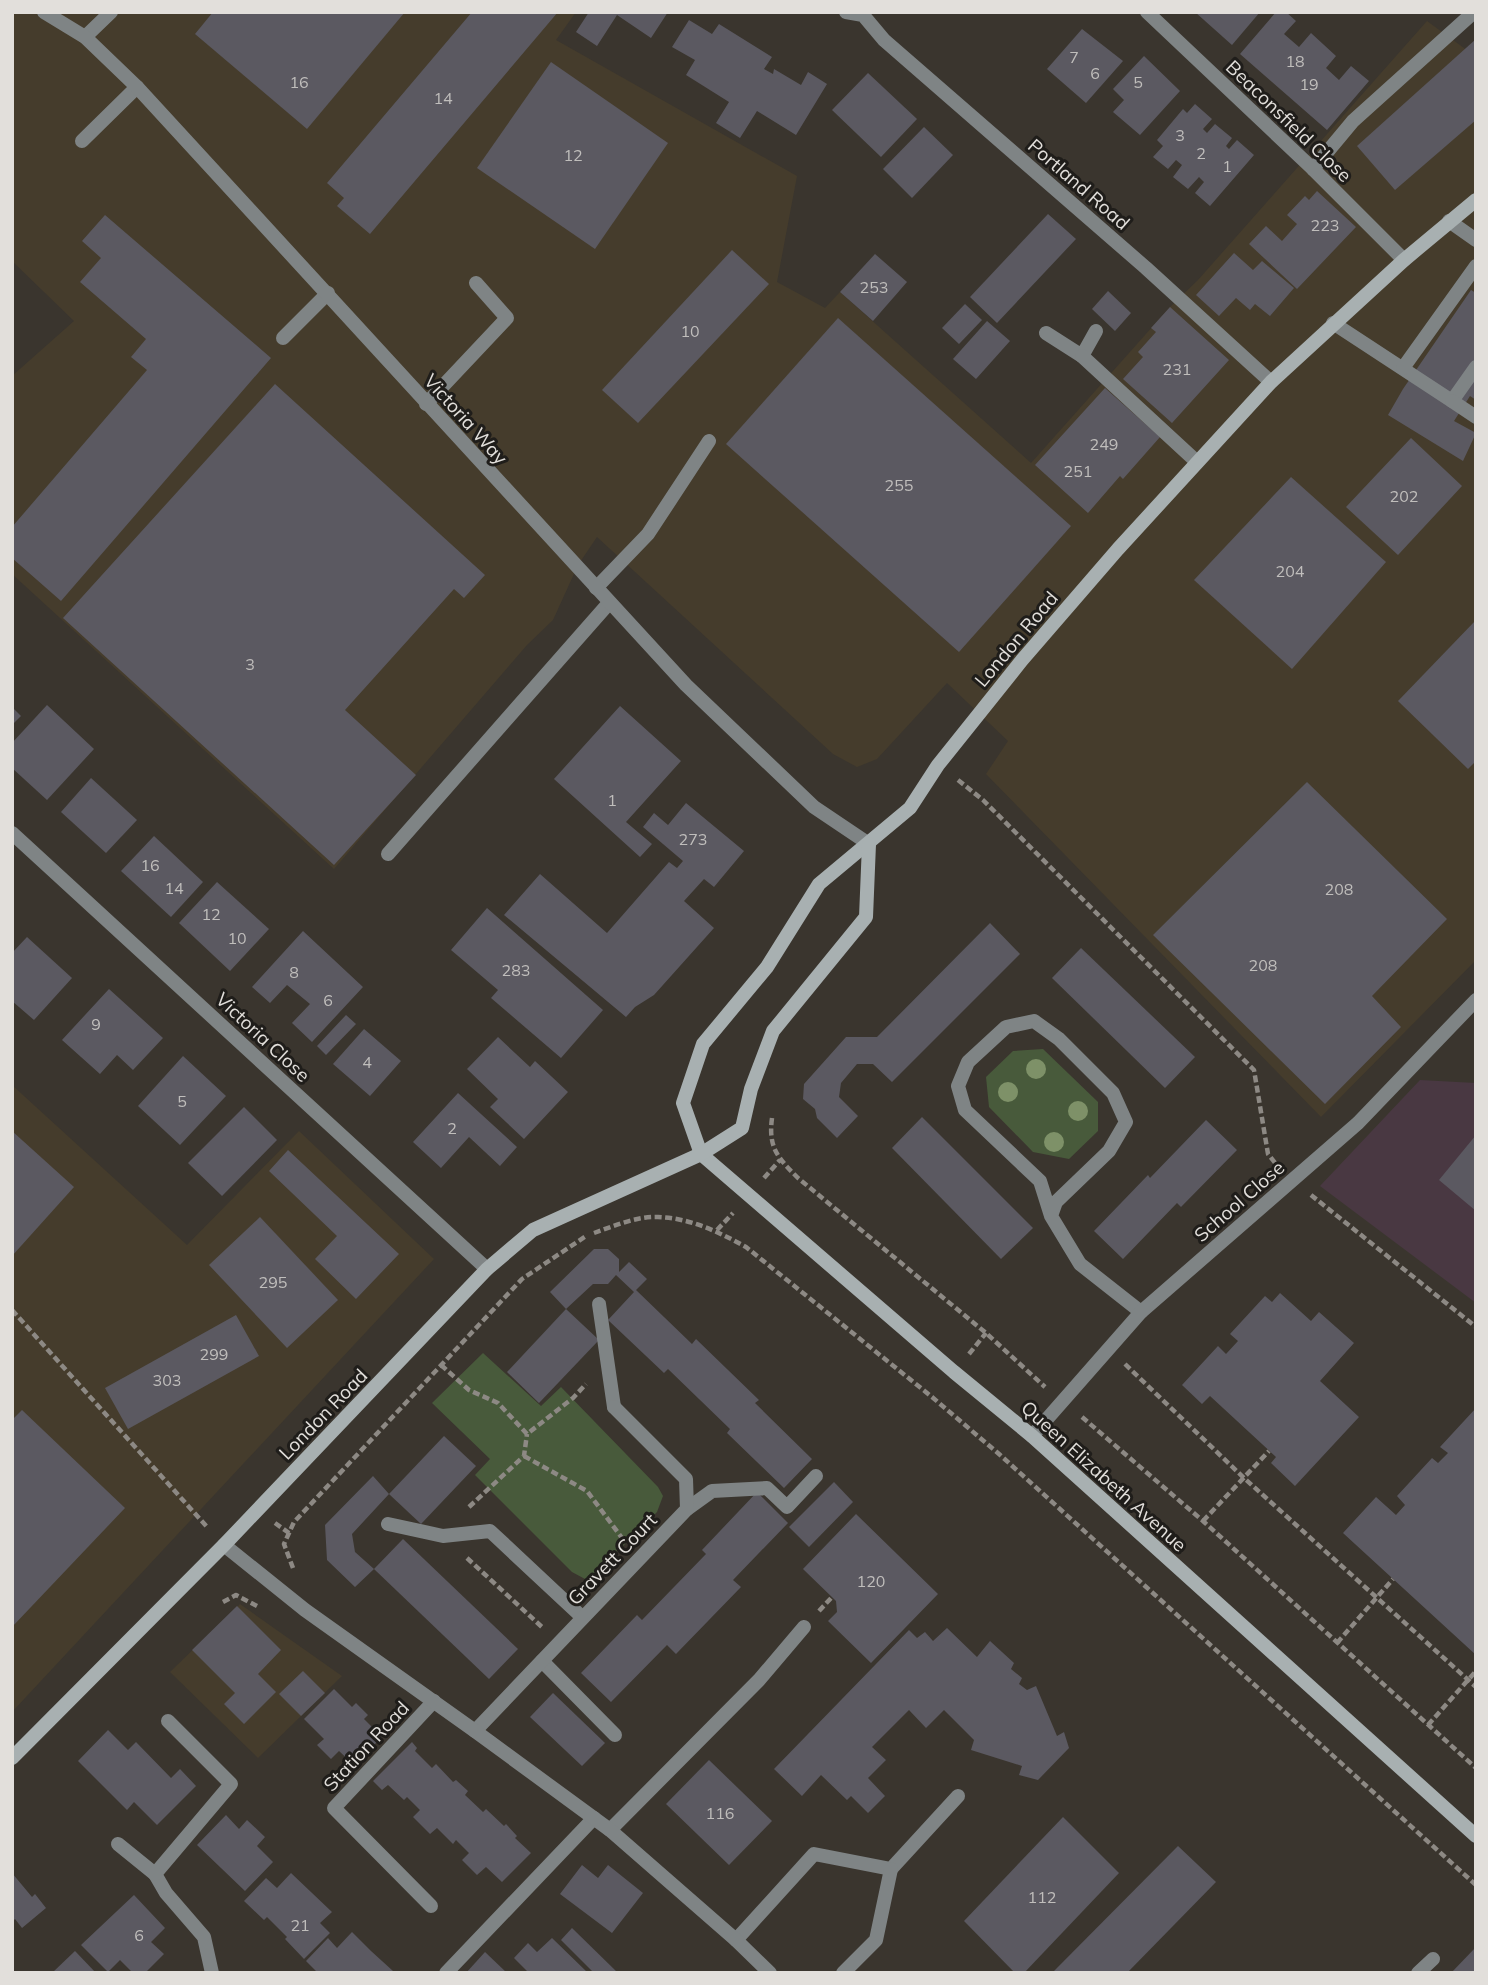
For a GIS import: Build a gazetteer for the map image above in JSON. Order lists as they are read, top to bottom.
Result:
{
  "streets": {
    "main road": ["London Road", "Queen Elizabeth Avenue"],
    "street": [
      "Beaconsfield Close",
      "Portland Road",
      "Victoria Way",
      "Victoria Close",
      "School Close",
      "Gravett Court",
      "Station Road"
    ]
  },
  "crossings": [
    ["Beaconsfield Close", "London Road"],
    ["Portland Road", "London Road"],
    ["Victoria Way", "London Road"],
    ["London Road", "Victoria Close"],
    ["London Road", "Queen Elizabeth Avenue"],
    ["London Road", "Station Road"],
    ["School Close", "Queen Elizabeth Avenue"],
    ["Gravett Court", "Station Road"]
  ],
  "house_numbers": [
    "7",
    "18",
    "6",
    "16",
    "5",
    "19",
    "14",
    "3",
    "2",
    "12",
    "1",
    "223",
    "253",
    "10",
    "231",
    "249",
    "251",
    "255",
    "202",
    "204",
    "3",
    "1",
    "273",
    "16",
    "14",
    "208",
    "12",
    "10",
    "208",
    "283",
    "8",
    "6",
    "9",
    "4",
    "5",
    "2",
    "295",
    "299",
    "303",
    "120",
    "116",
    "112",
    "21",
    "6"
  ]
}
